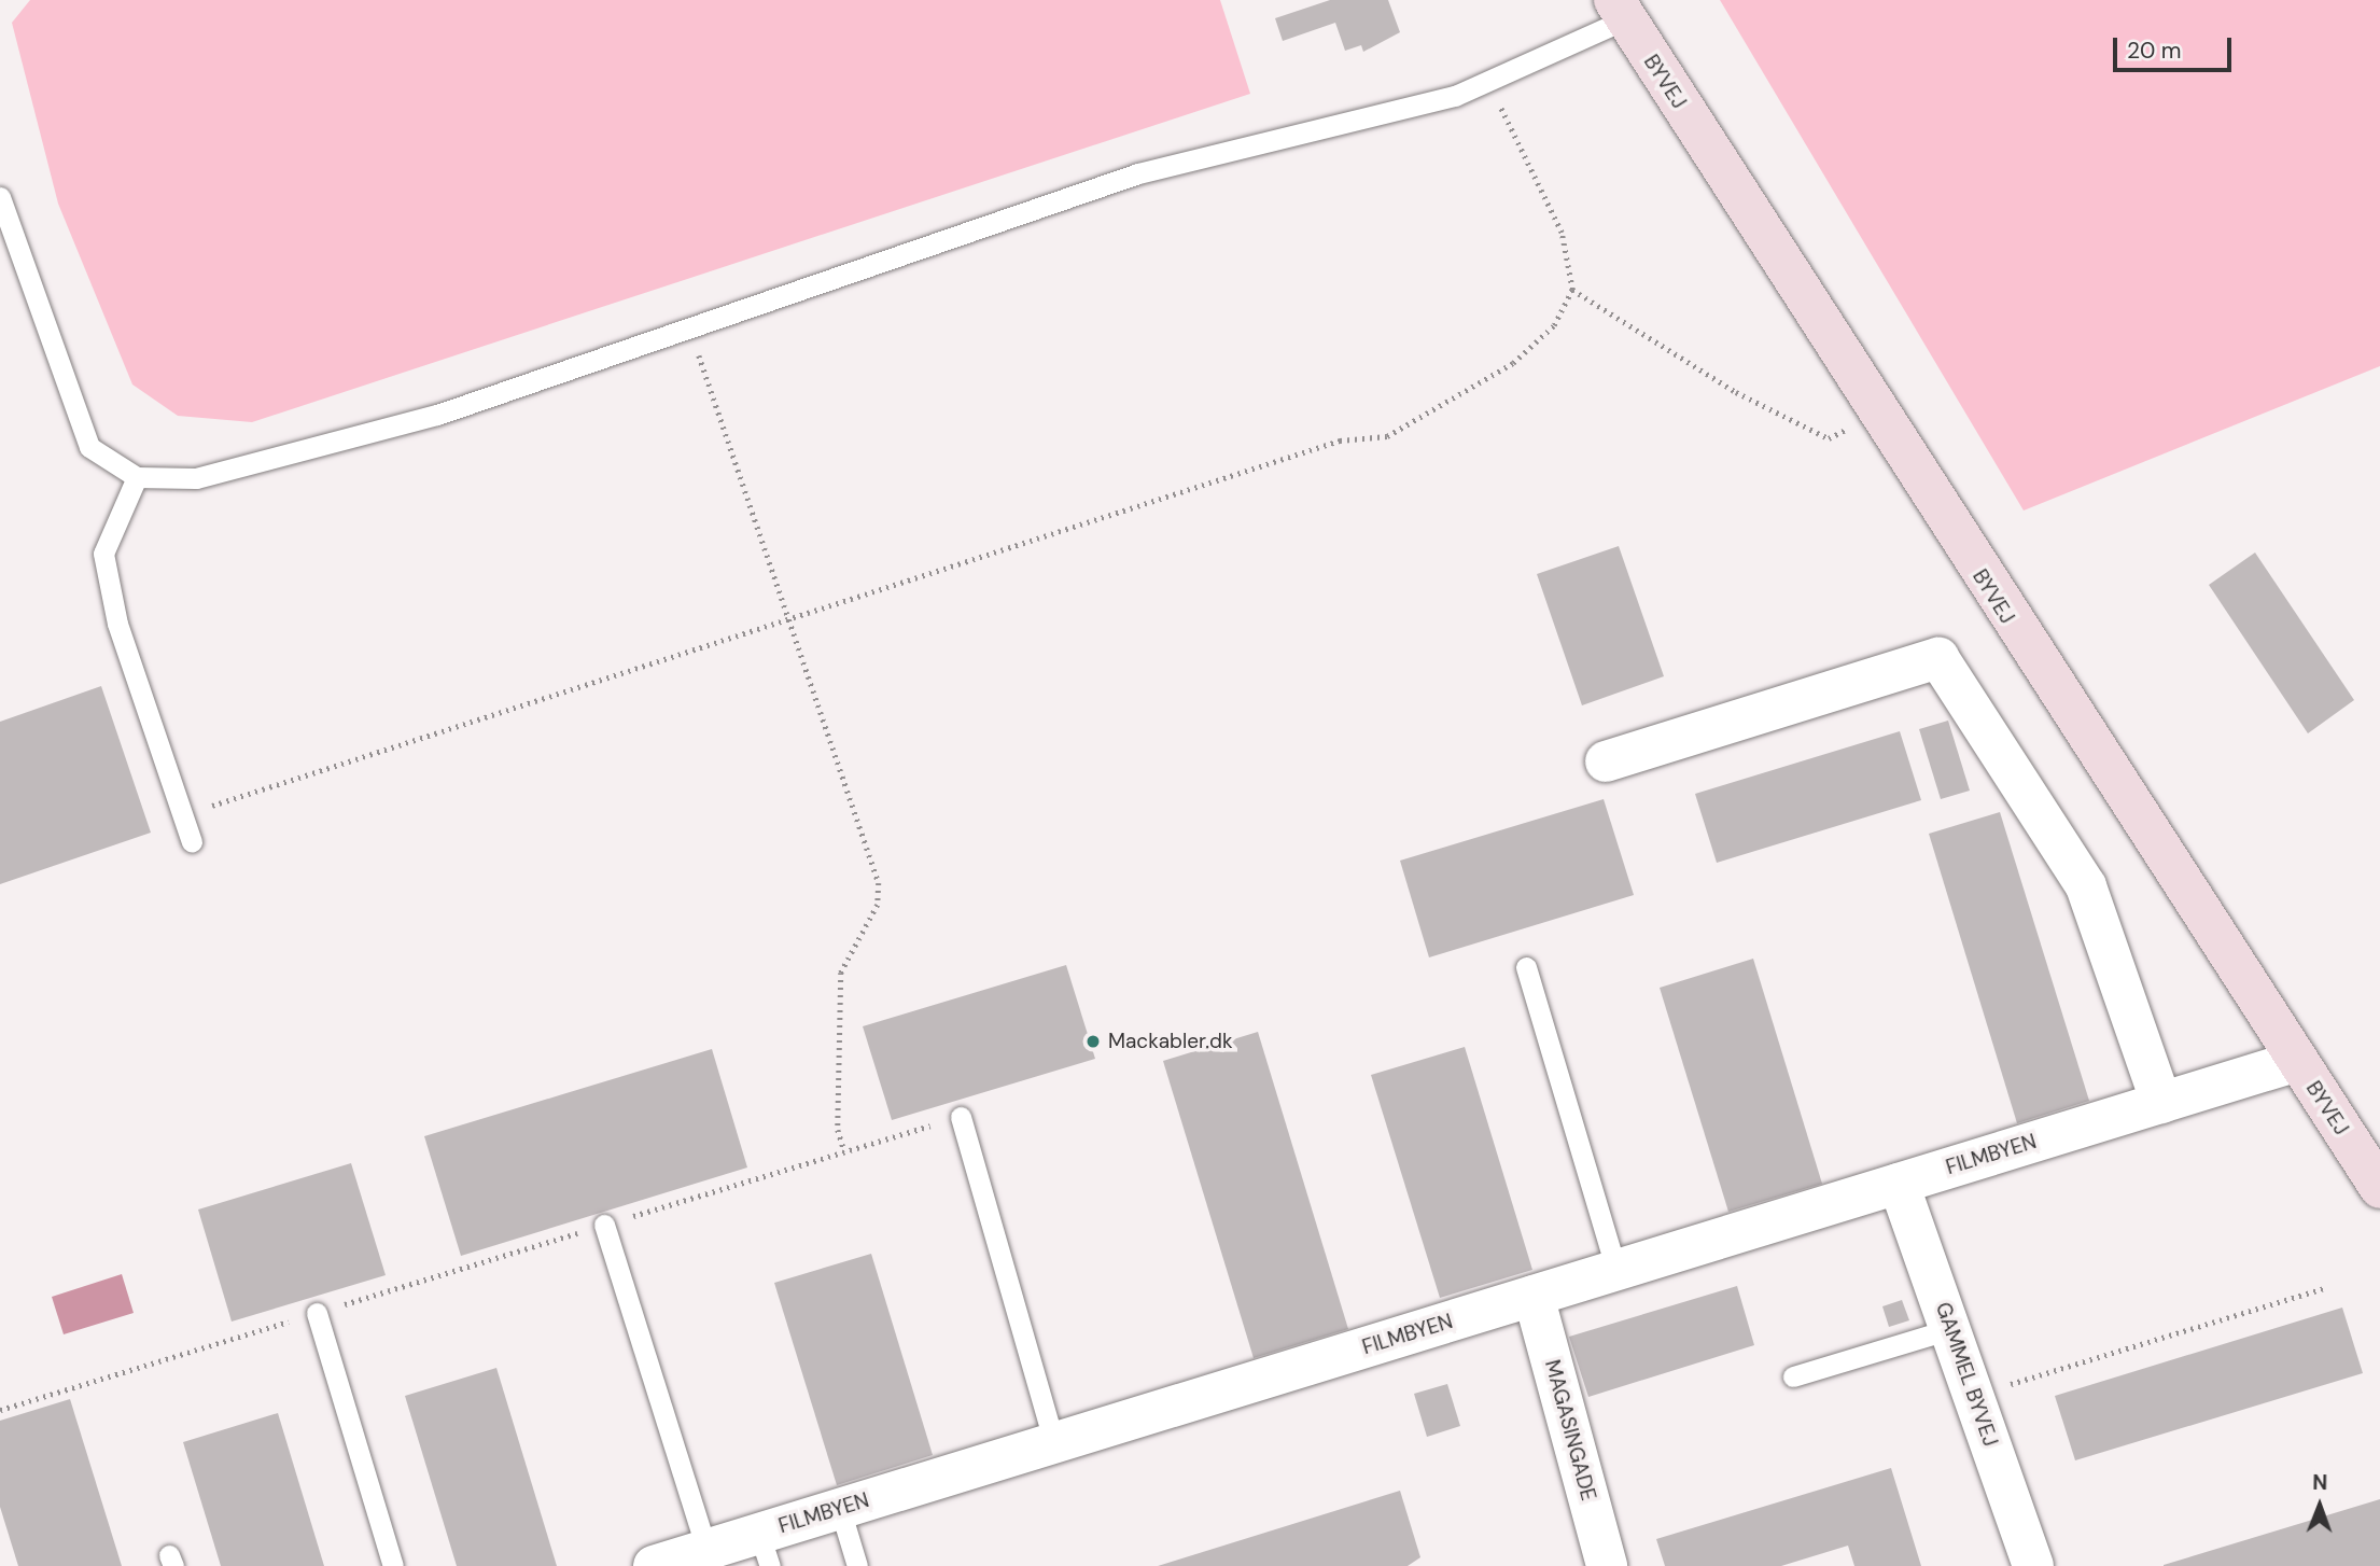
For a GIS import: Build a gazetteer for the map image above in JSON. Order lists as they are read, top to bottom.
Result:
{
  "streets": {
    "street": [
      "BYVEJ",
      "FILMBYEN",
      "GAMMEL BYVEJ",
      "MAGASINGADE"
    ]
  },
  "crossings": [
    ["BYVEJ", "FILMBYEN"],
    ["FILMBYEN", "GAMMEL BYVEJ"],
    ["FILMBYEN", "MAGASINGADE"]
  ],
  "places": ["Mackabler.dk"],
  "scale_bar": "20 m",
  "north": "top"
}
